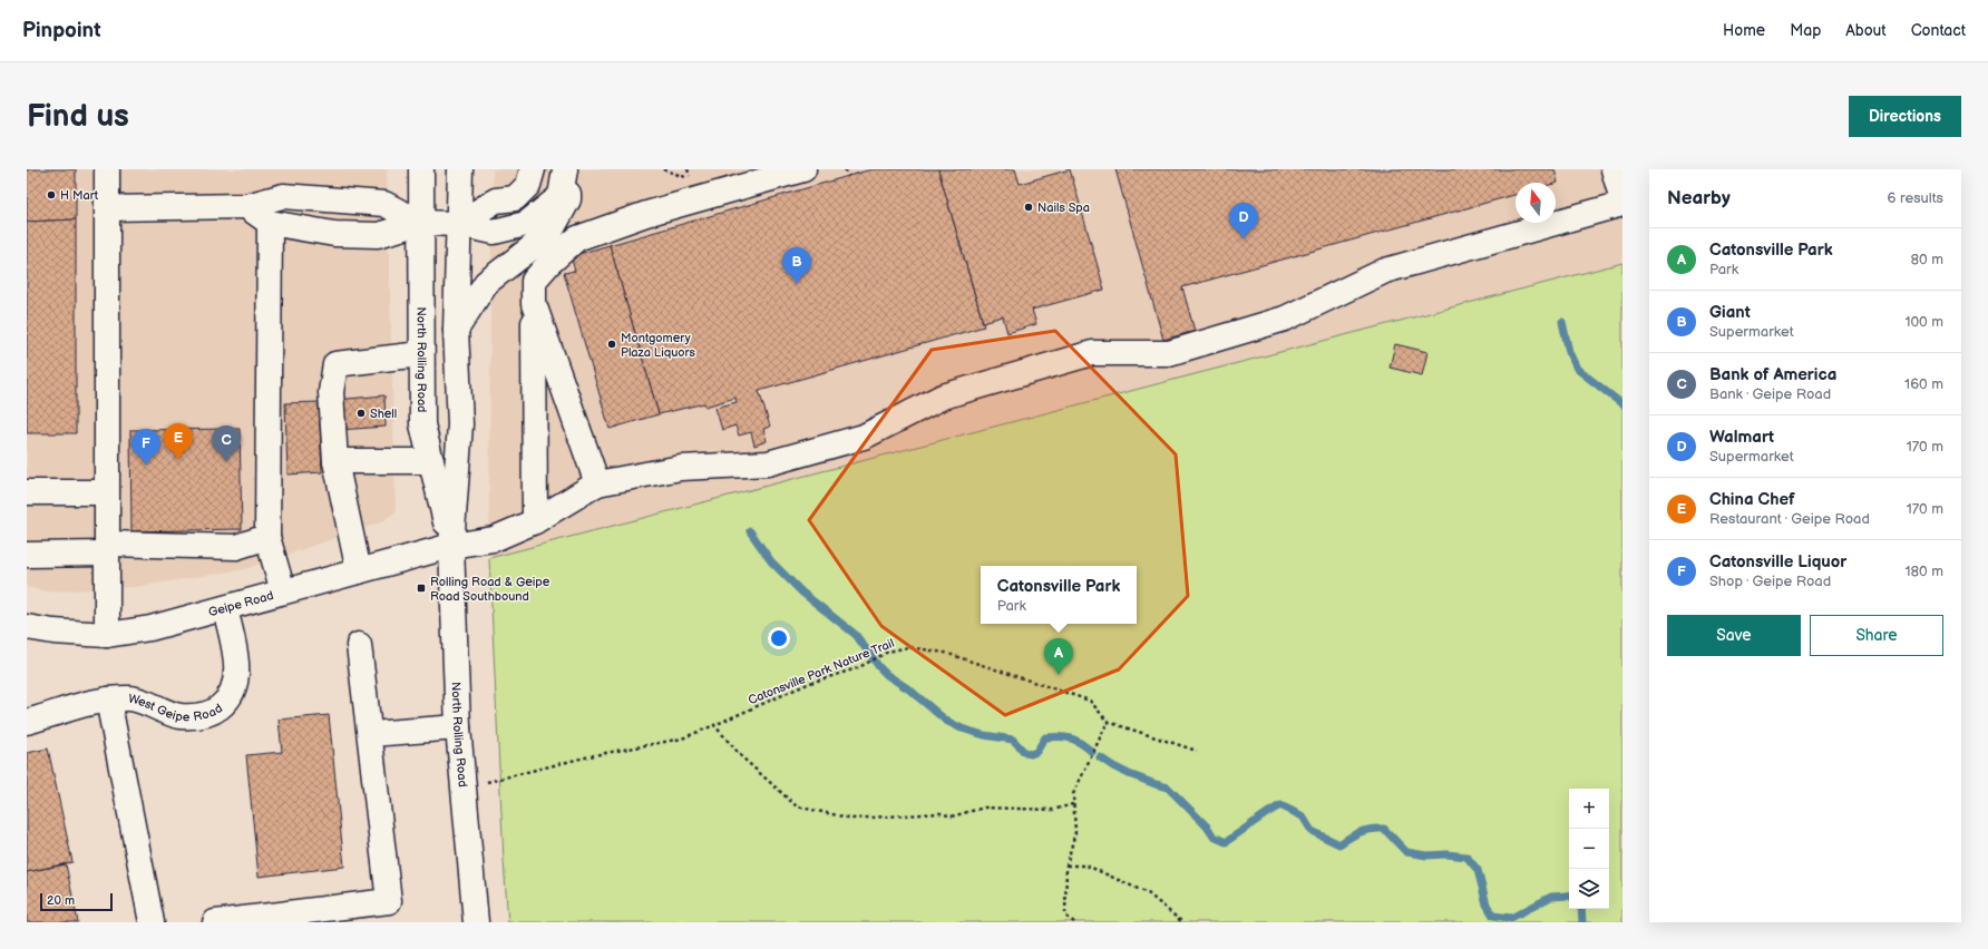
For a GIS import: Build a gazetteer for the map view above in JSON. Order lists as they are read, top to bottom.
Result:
{
  "streets": {
    "main road": ["North Rolling Road", "Geipe Road", "West Geipe Road"],
    "path": ["Catonsville Park Nature Trail"]
  },
  "crossings": [
    ["North Rolling Road", "Geipe Road"],
    ["North Rolling Road", "Catonsville Park Nature Trail"],
    ["Geipe Road", "West Geipe Road"]
  ],
  "places": {
    "other": [
      "H Mart",
      "Nails Spa",
      "Montgomery Plaza Liquors",
      "Shell"
    ],
    "transit": ["Rolling Road & Geipe Road Southbound"]
  },
  "scale_bar": "20 m",
  "north": "top",
  "page": {
    "header": "Pinpoint",
    "nav": [
      "Home",
      "Map",
      "About",
      "Contact"
    ],
    "buttons": [
      "Directions",
      ["Save", "Share"]
    ],
    "title": "Find us",
    "heading": ["Nearby", "6 results"],
    "pins": [
      "D",
      "B",
      "E",
      "C",
      "F",
      "A"
    ],
    "list": [
      {
        "mark": "A",
        "name": "Catonsville Park",
        "note": "Park",
        "value": "80 m"
      },
      {
        "mark": "B",
        "name": "Giant",
        "note": "Supermarket",
        "value": "100 m"
      },
      {
        "mark": "C",
        "name": "Bank of America",
        "note": "Bank · Geipe Road",
        "value": "160 m"
      },
      {
        "mark": "D",
        "name": "Walmart",
        "note": "Supermarket",
        "value": "170 m"
      },
      {
        "mark": "E",
        "name": "China Chef",
        "note": "Restaurant · Geipe Road",
        "value": "170 m"
      },
      {
        "mark": "F",
        "name": "Catonsville Liquor",
        "note": "Shop · Geipe Road",
        "value": "180 m"
      }
    ],
    "popup": ["Catonsville Park", "Park"],
    "map_buttons": ["+", "−"],
    "scale": "20 m"
  }
}
